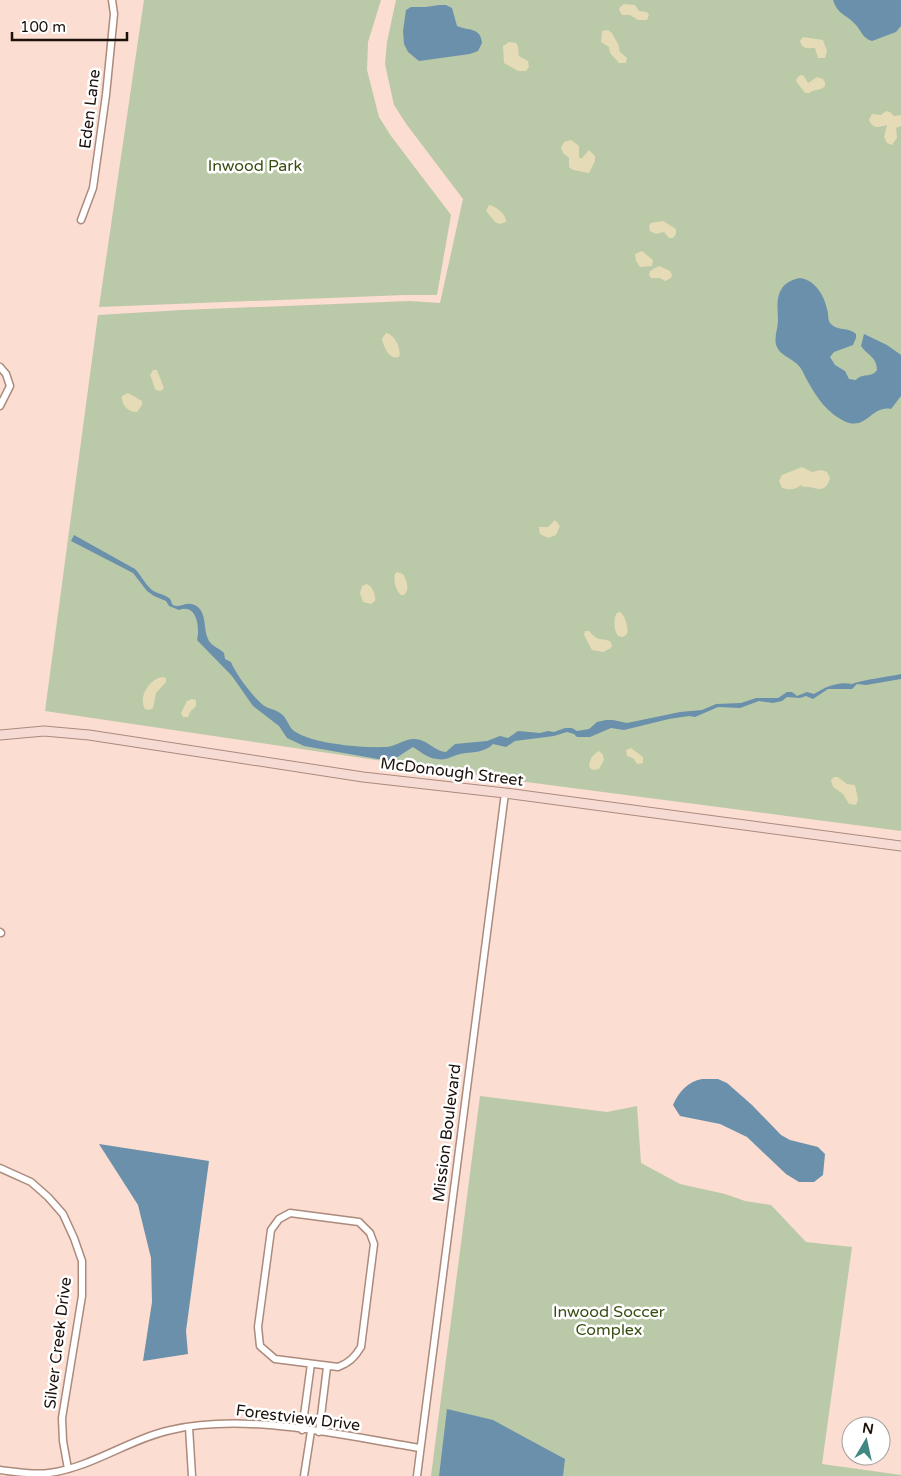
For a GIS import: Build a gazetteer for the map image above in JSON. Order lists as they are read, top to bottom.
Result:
{
  "streets": {
    "street": [
      "Eden Lane",
      "McDonough Street",
      "Mission Boulevard",
      "Silver Creek Drive",
      "Forestview Drive"
    ]
  },
  "crossings": [
    ["McDonough Street", "Mission Boulevard"],
    ["Mission Boulevard", "Forestview Drive"],
    ["Silver Creek Drive", "Forestview Drive"]
  ],
  "parks": ["Inwood Park", "Inwood Soccer Complex"],
  "scale_bar": "100 m",
  "north": "top"
}
